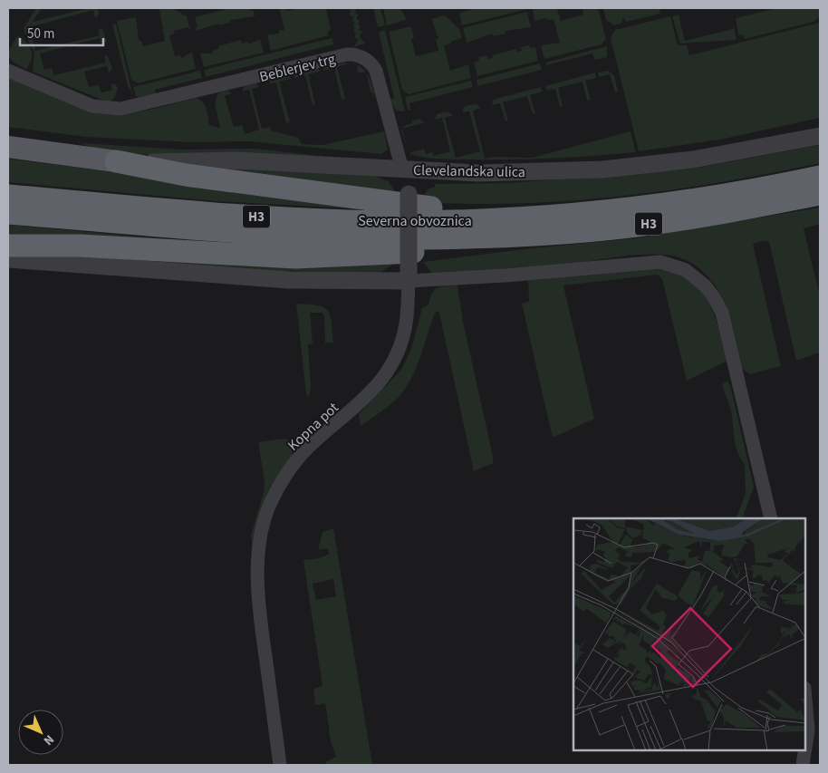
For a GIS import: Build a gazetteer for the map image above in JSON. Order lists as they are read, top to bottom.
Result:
{
  "streets": {
    "highway": ["H3", "Severna obvoznica"],
    "street": ["Beblerjev trg", "Clevelandska ulica", "Kopna pot"]
  },
  "crossings": [
    ["Beblerjev trg", "Clevelandska ulica"],
    ["Beblerjev trg", "Kopna pot"]
  ],
  "scale_bar": "50 m",
  "north": "bottom right"
}
